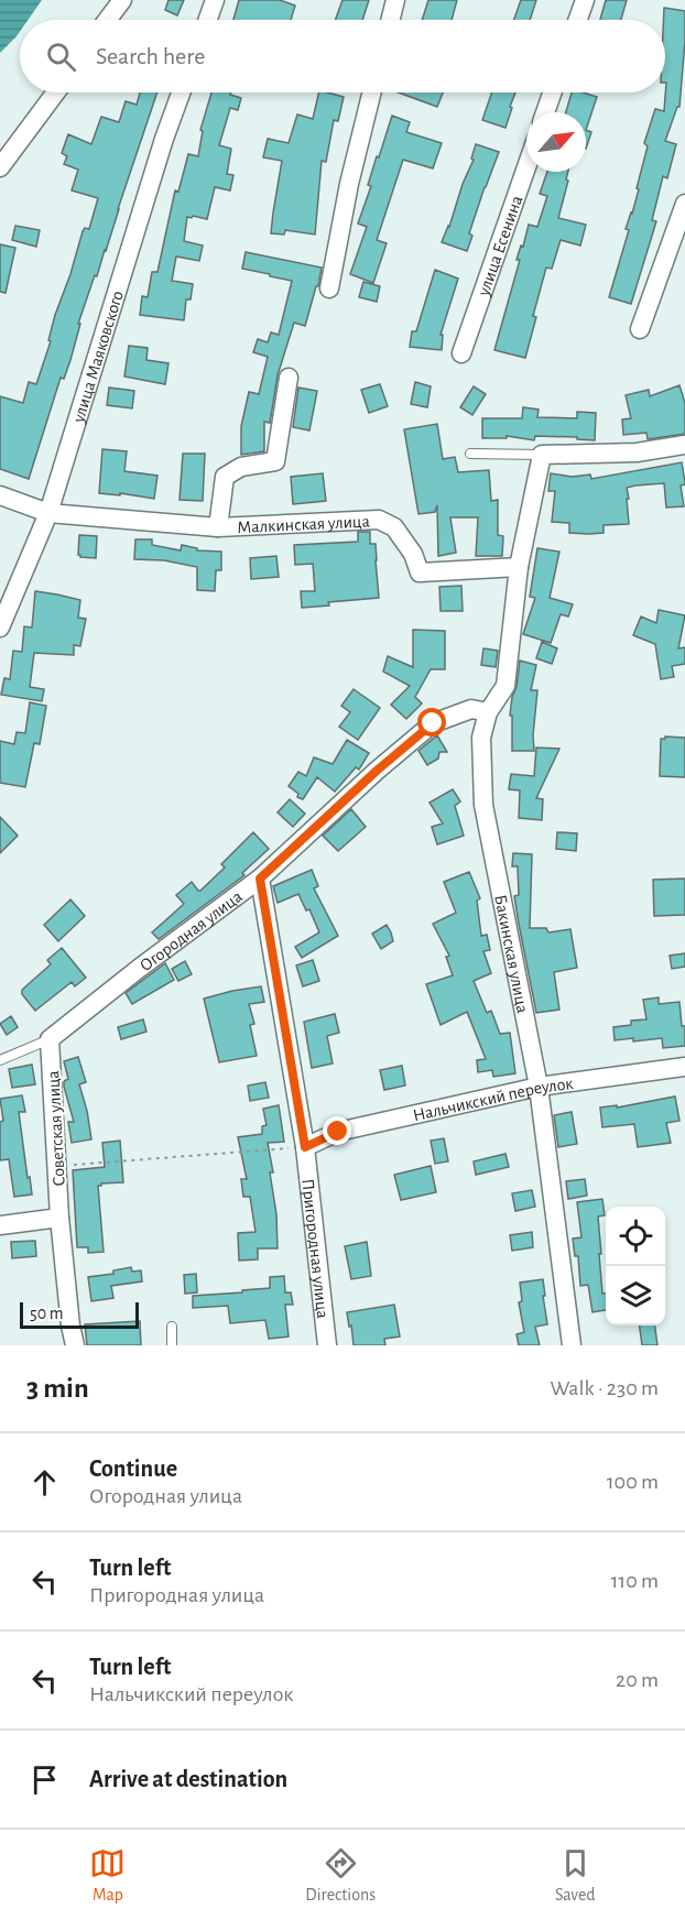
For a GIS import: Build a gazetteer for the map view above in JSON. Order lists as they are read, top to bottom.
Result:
{
  "streets": {
    "street": [
      "улица Есенина",
      "улица Маяковского",
      "Малкинская улица",
      "Огородная улица",
      "Бакинская улица",
      "Нальчикский переулок",
      "Советская улица",
      "Пригородная улица"
    ]
  },
  "crossings": [
    ["улица Маяковского", "Малкинская улица"],
    ["Малкинская улица", "Бакинская улица"],
    ["Огородная улица", "Бакинская улица"],
    ["Огородная улица", "Советская улица"],
    ["Огородная улица", "Пригородная улица"],
    ["Бакинская улица", "Нальчикский переулок"],
    ["Нальчикский переулок", "Пригородная улица"]
  ],
  "scale_bar": "50 m",
  "north": "top right",
  "page": {
    "search": "Search here",
    "scale": "50 m",
    "heading": ["3 min", "Walk · 230 m"],
    "list": [
      ["Continue", "Огородная улица", "100 m"],
      ["Turn left", "Пригородная улица", "110 m"],
      ["Turn left", "Нальчикский переулок", "20 m"],
      "Arrive at destination"
    ],
    "nav": ["Map", "Directions", "Saved"]
  }
}
